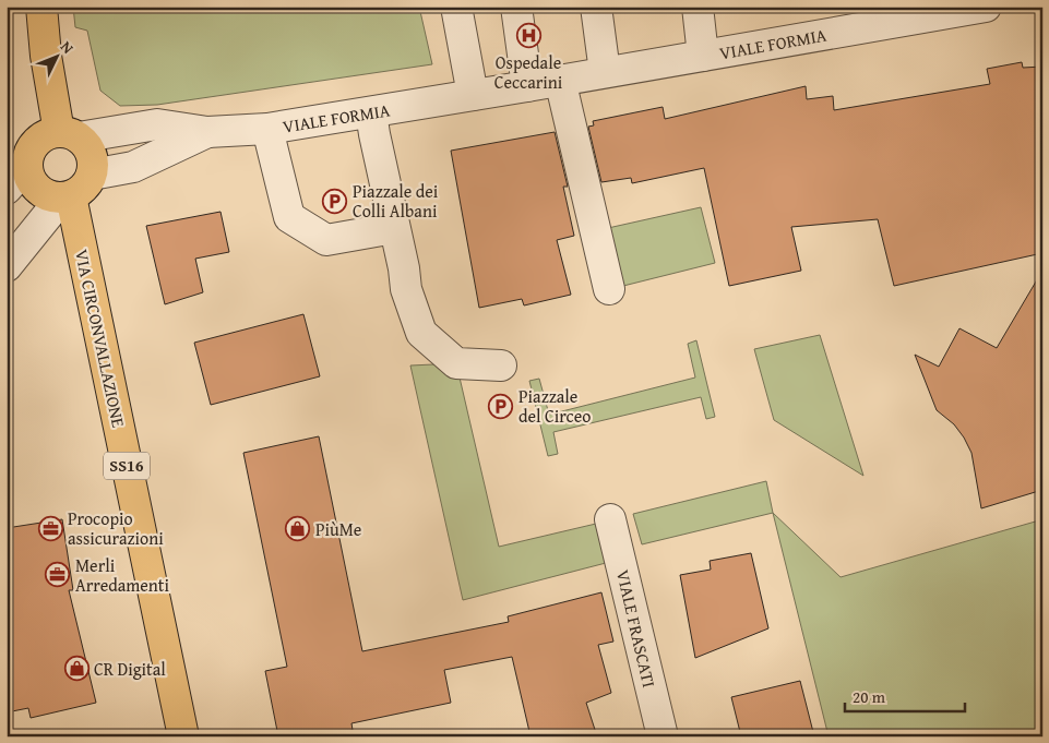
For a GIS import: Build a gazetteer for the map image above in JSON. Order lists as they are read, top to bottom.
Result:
{
  "streets": {
    "main road": ["VIA CIRCONVALLAZIONE", "SS16"],
    "street": ["VIALE FORMIA", "VIALE FRASCATI"]
  },
  "crossings": [
    ["VIALE FORMIA", "VIA CIRCONVALLAZIONE"]
  ],
  "places": {
    "hospital": ["Ospedale Ceccarini"],
    "parking": ["Piazzale dei Colli Albani", "Piazzale del Circeo"],
    "office": ["Procopio assicurazioni", "Merli Arredamenti"],
    "shop": ["PiùMe", "CR Digital"]
  },
  "scale_bar": "20 m",
  "north": "top right"
}
